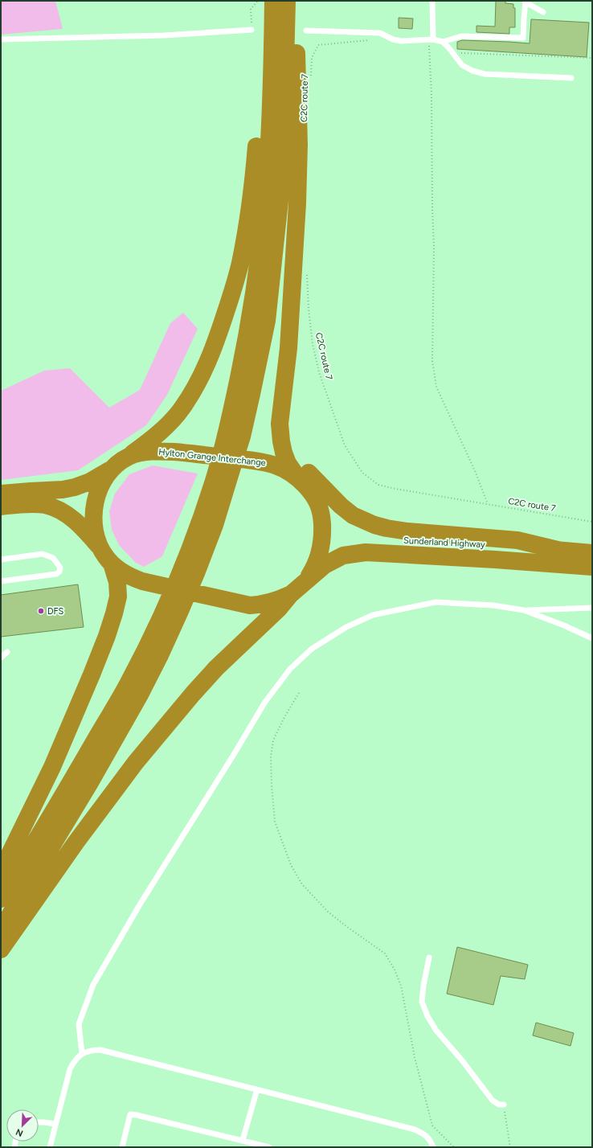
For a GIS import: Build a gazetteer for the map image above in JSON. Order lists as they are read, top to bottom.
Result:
{
  "streets": {
    "highway": ["Hylton Grange Interchange", "Sunderland Highway"],
    "path": ["C2C route 7"]
  },
  "crossings": [
    ["Hylton Grange Interchange", "Sunderland Highway"]
  ],
  "places": ["DFS"],
  "north": "bottom left"
}
